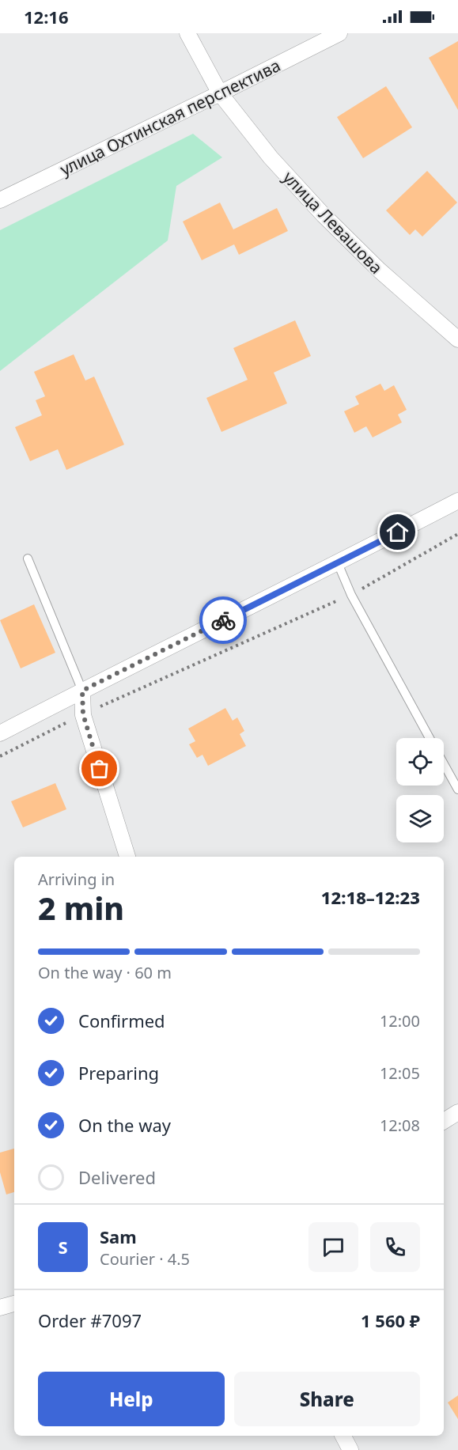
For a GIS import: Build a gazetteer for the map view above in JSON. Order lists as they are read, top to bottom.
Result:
{
  "streets": {
    "street": ["улица Охтинская перспектива", "улица Левашова"]
  },
  "crossings": [
    ["улица Охтинская перспектива", "улица Левашова"]
  ],
  "page": {
    "status": "12:16",
    "heading": ["2 min", "Arriving in", "12:18–12:23"],
    "panel": [
      "Sam",
      "Courier · 4.5",
      "Order #7097",
      "1 560 ₽"
    ],
    "bar": "On the way · 60 m",
    "list": [
      ["Confirmed", "12:00"],
      ["Preparing", "12:05"],
      ["On the way", "12:08"],
      "Delivered"
    ],
    "round": "S",
    "buttons": ["Help", "Share"]
  }
}
